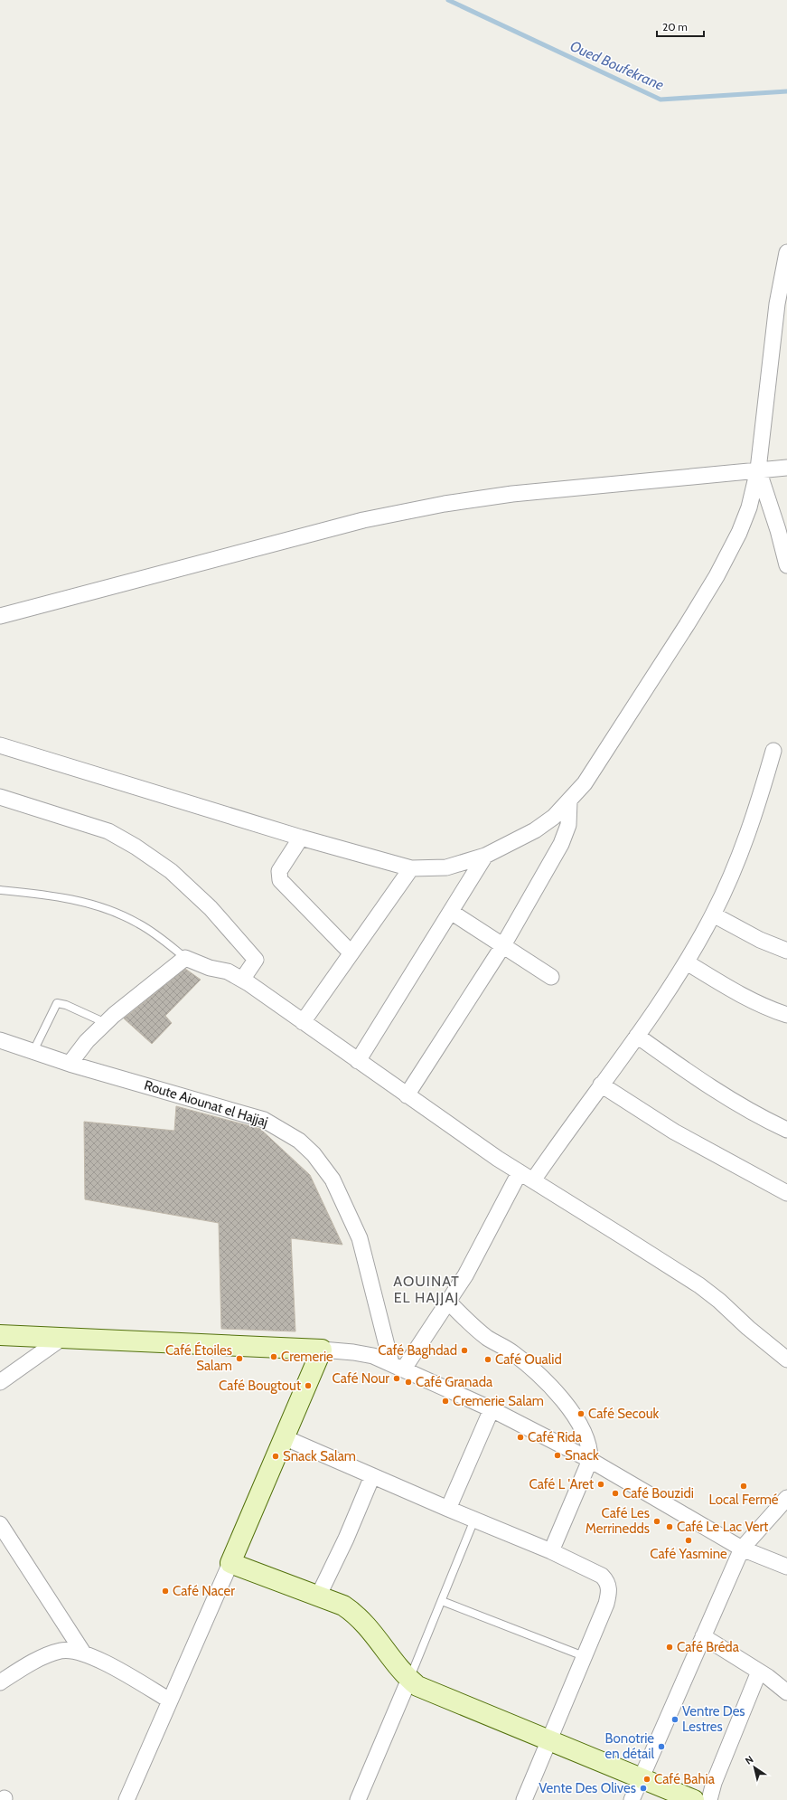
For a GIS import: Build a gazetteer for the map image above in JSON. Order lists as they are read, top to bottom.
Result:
{
  "streets": {
    "street": ["Route Aiounat el Hajjaj"]
  },
  "districts": ["AOUINAT EL HAJJAJ"],
  "water": ["Oued Boufekrane"],
  "places": [
    "Café Baghdad",
    "Cremerie",
    "Café Étoiles Salam",
    "Café Oualid",
    "Café Nour",
    "Café Granada",
    "Café Bougtout",
    "Cremerie Salam",
    "Café Secouk",
    "Café Rida",
    "Snack",
    "Snack Salam",
    "Café L 'Aret",
    "Local Fermé",
    "Café Bouzidi",
    "Café Les Merrinedds",
    "Café Le Lac Vert",
    "Café Yasmine",
    "Café Nacer",
    "Café Bréda",
    "Ventre Des Lestres",
    "Bonotrie en détail",
    "Café Bahia",
    "Vente Des Olives"
  ],
  "scale_bar": "20 m",
  "north": "top left"
}
